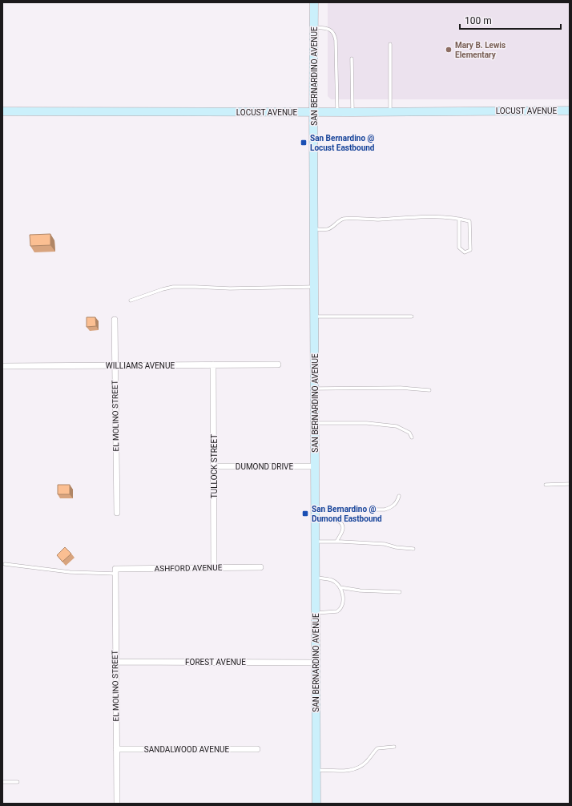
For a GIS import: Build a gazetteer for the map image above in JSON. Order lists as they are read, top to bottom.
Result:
{
  "streets": {
    "main road": ["SAN BERNARDINO AVENUE", "LOCUST AVENUE"],
    "street": [
      "WILLIAMS AVENUE",
      "EL MOLINO STREET",
      "TULLOCK STREET",
      "DUMOND DRIVE",
      "ASHFORD AVENUE",
      "FOREST AVENUE",
      "SANDALWOOD AVENUE"
    ]
  },
  "crossings": [
    ["SAN BERNARDINO AVENUE", "LOCUST AVENUE"],
    ["SAN BERNARDINO AVENUE", "DUMOND DRIVE"],
    ["SAN BERNARDINO AVENUE", "FOREST AVENUE"],
    ["WILLIAMS AVENUE", "EL MOLINO STREET"],
    ["WILLIAMS AVENUE", "TULLOCK STREET"],
    ["EL MOLINO STREET", "ASHFORD AVENUE"],
    ["EL MOLINO STREET", "FOREST AVENUE"],
    ["EL MOLINO STREET", "SANDALWOOD AVENUE"],
    ["TULLOCK STREET", "DUMOND DRIVE"],
    ["TULLOCK STREET", "ASHFORD AVENUE"]
  ],
  "places": {
    "other": ["Mary B. Lewis Elementary"],
    "transit": ["San Bernardino @ Locust Eastbound", "San Bernardino @ Dumond Eastbound"]
  },
  "scale_bar": "100 m"
}
